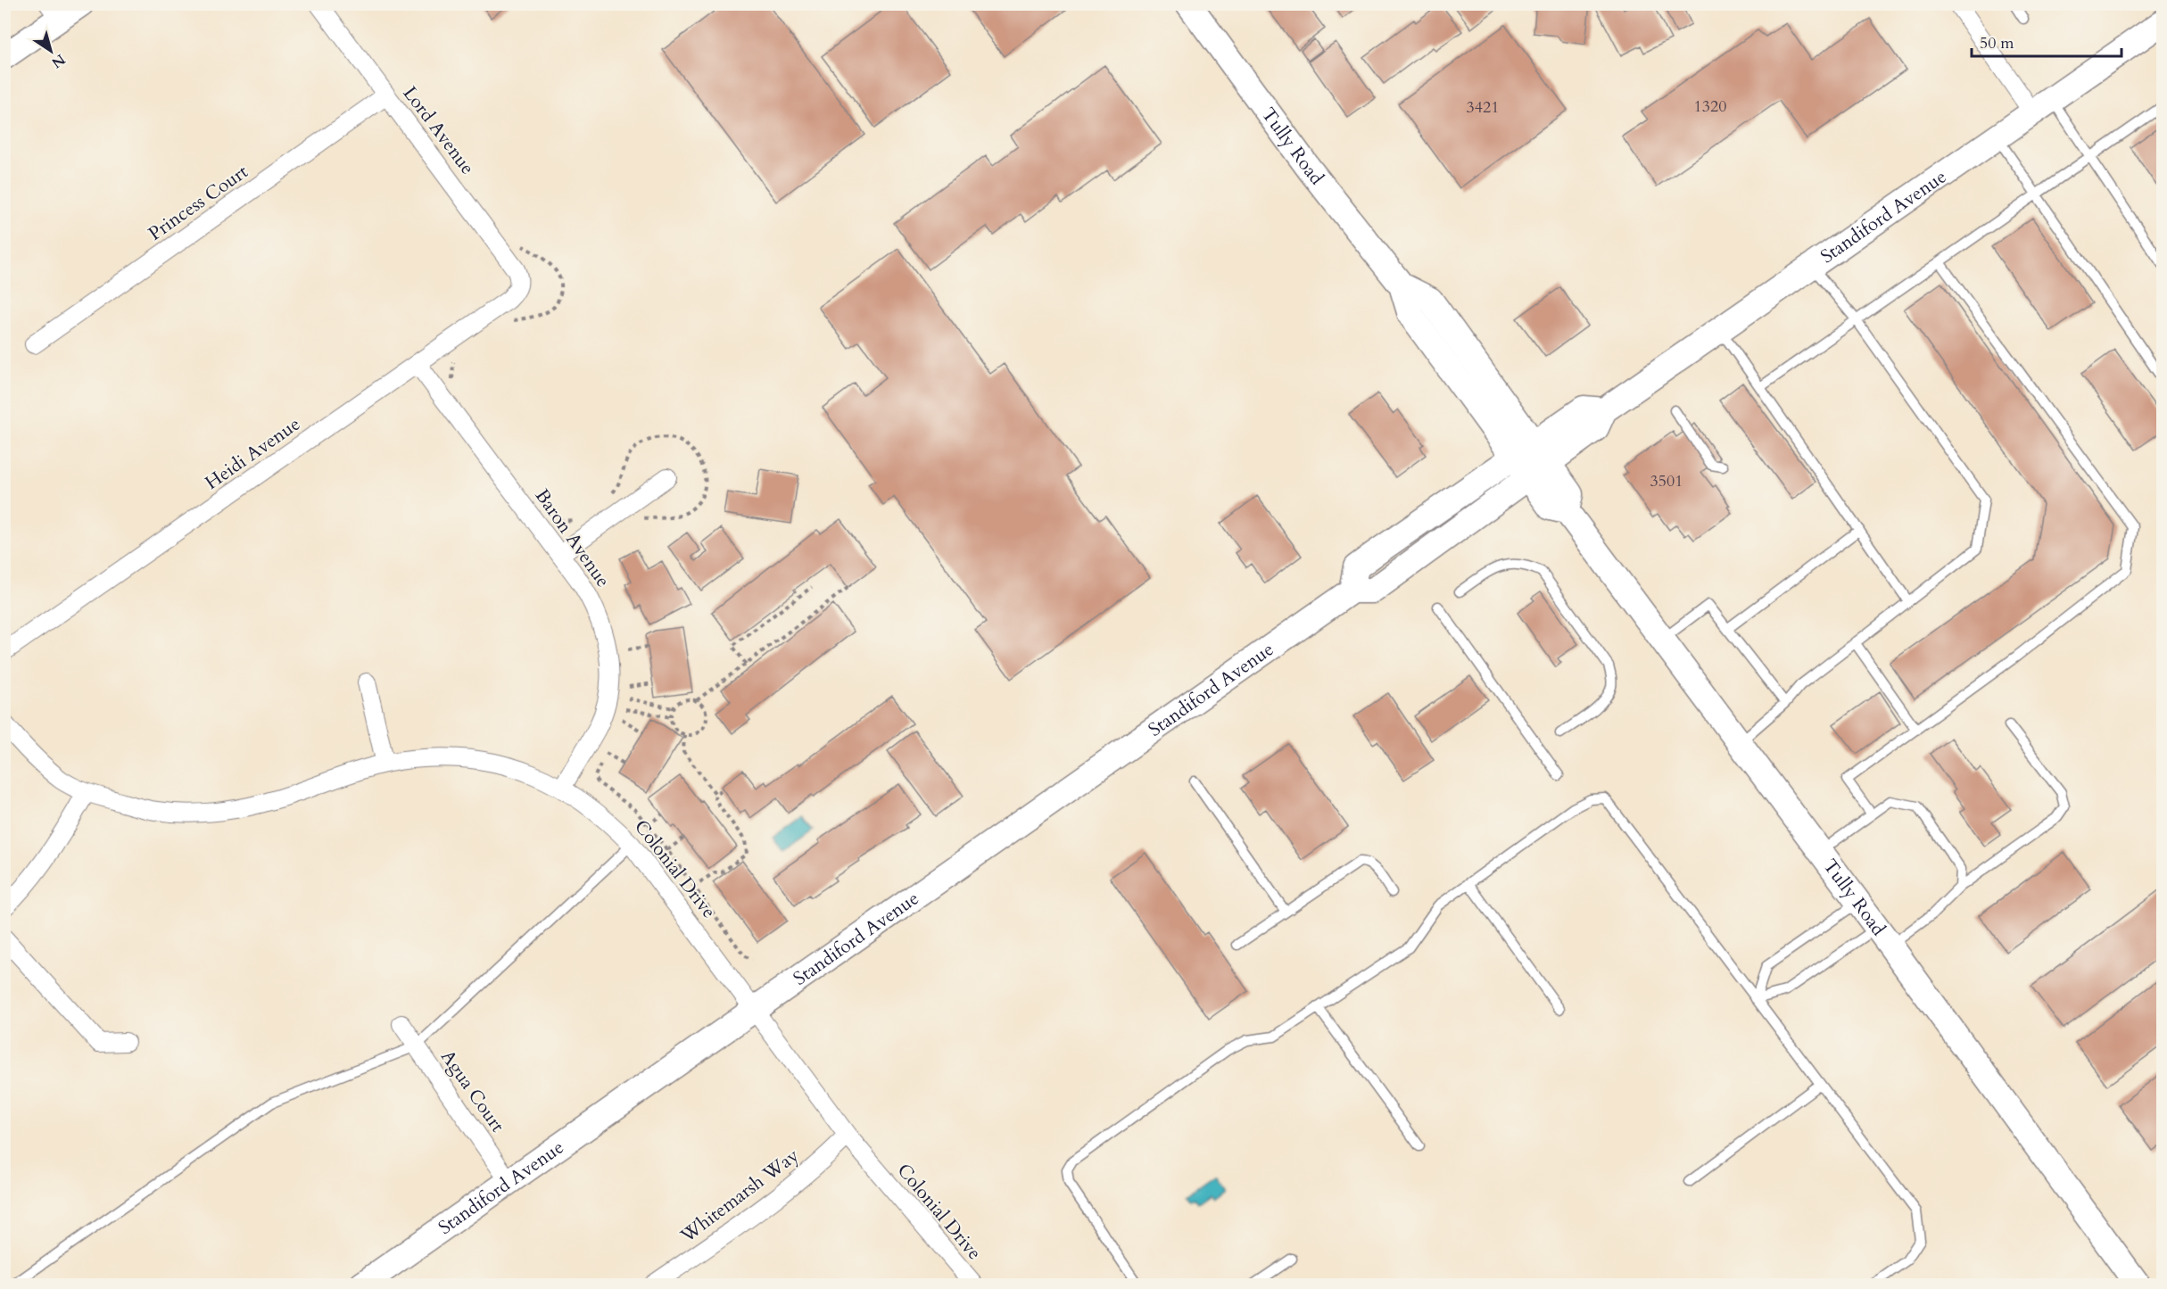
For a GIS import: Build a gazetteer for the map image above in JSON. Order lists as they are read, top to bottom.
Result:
{
  "streets": {
    "main road": ["Tully Road", "Standiford Avenue"],
    "street": [
      "Lord Avenue",
      "Princess Court",
      "Heidi Avenue",
      "Baron Avenue",
      "Colonial Drive",
      "Agua Court",
      "Whitemarsh Way"
    ]
  },
  "crossings": [
    ["Lord Avenue", "Princess Court"],
    ["Lord Avenue", "Heidi Avenue"],
    ["Tully Road", "Standiford Avenue"],
    ["Standiford Avenue", "Colonial Drive"],
    ["Standiford Avenue", "Agua Court"],
    ["Heidi Avenue", "Baron Avenue"],
    ["Baron Avenue", "Colonial Drive"],
    ["Colonial Drive", "Whitemarsh Way"]
  ],
  "house_numbers": ["1320", "3421", "3501"],
  "scale_bar": "50 m",
  "north": "bottom right"
}
